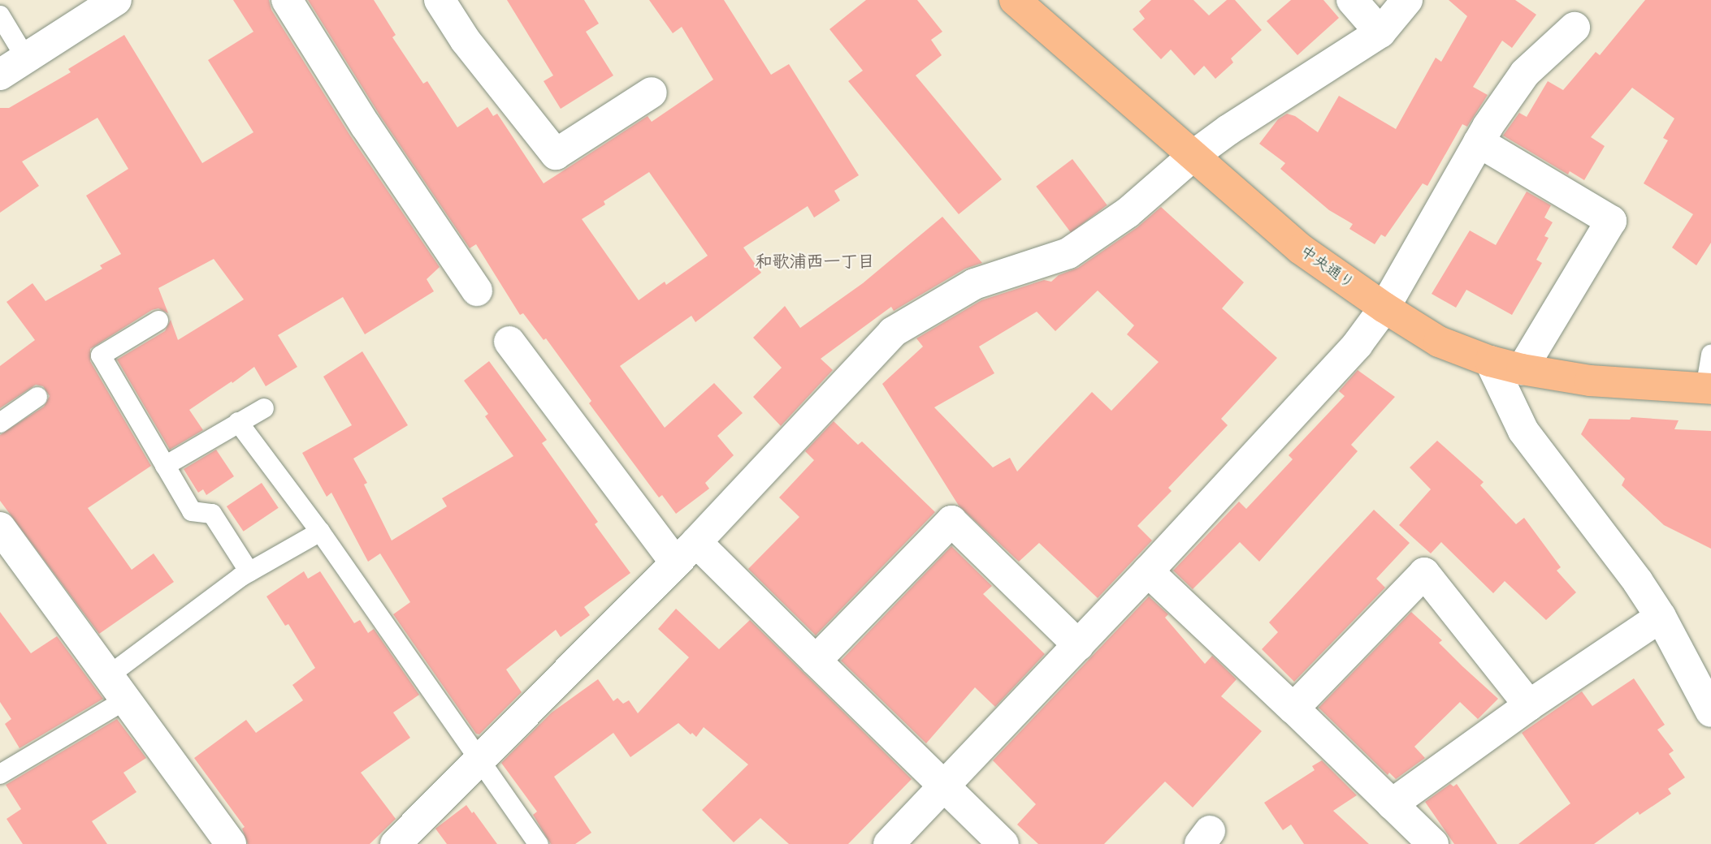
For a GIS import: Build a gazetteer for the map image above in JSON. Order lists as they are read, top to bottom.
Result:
{
  "streets": {
    "highway": ["中央通り"]
  },
  "districts": ["和歌浦西一丁目"]
}
